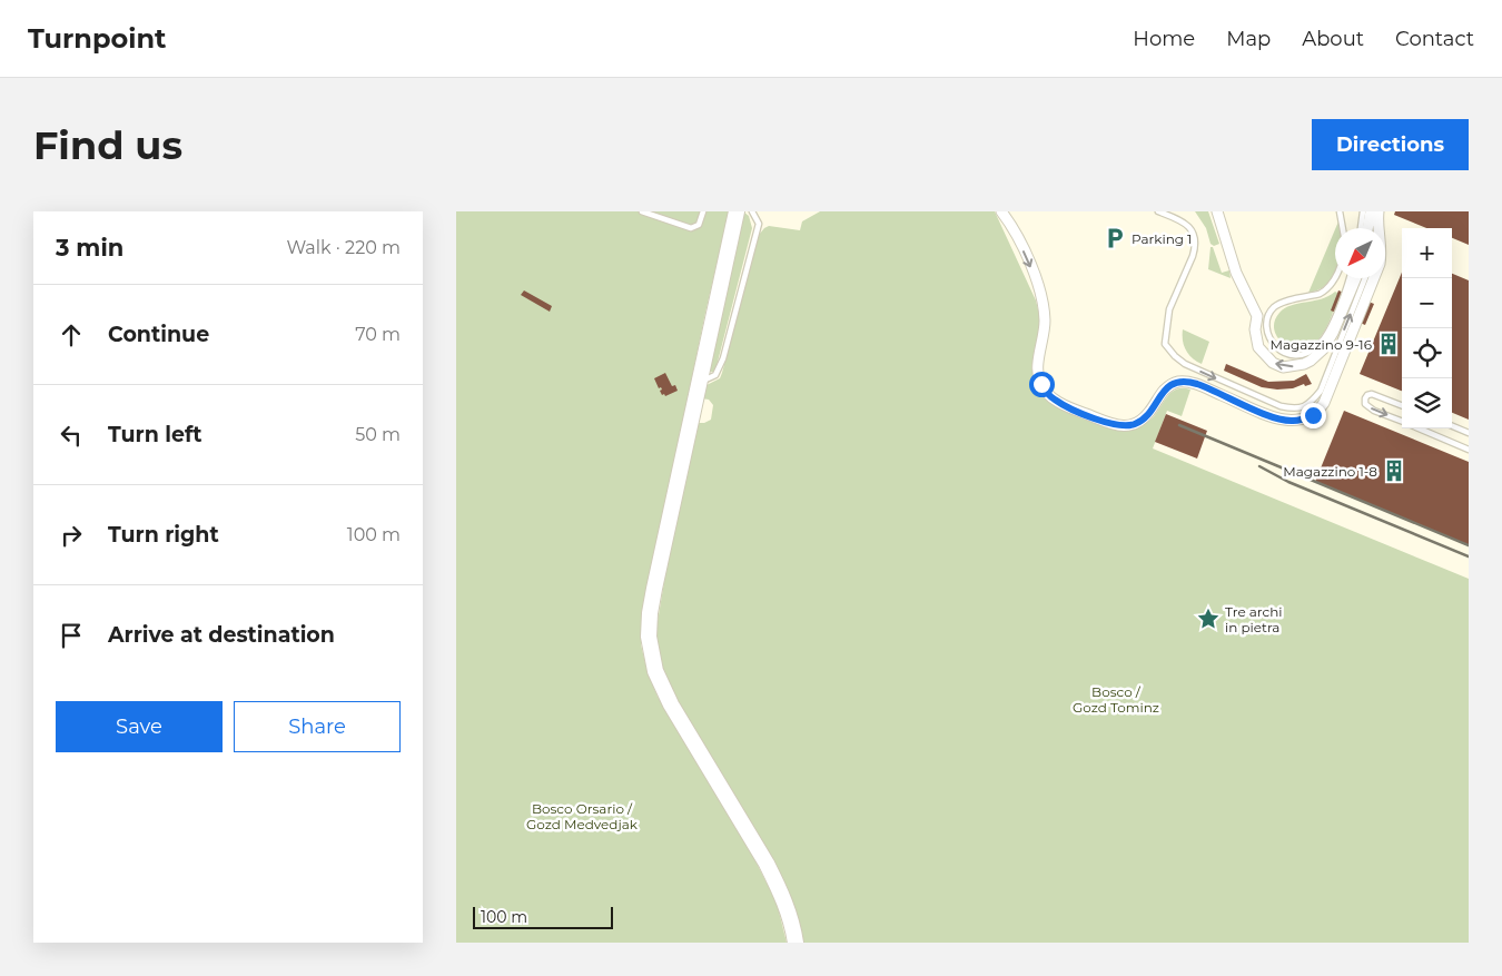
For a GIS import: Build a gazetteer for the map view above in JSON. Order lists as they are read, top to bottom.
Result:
{
  "parks": ["Bosco / Gozd Tominz", "Bosco Orsario / Gozd Medvedjak"],
  "places": {
    "parking": ["Parking 1"],
    "building": ["Magazzino 9-16", "Magazzino 1-8"],
    "place": ["Tre archi in pietra"]
  },
  "scale_bar": "100 m",
  "north": "bottom left",
  "page": {
    "header": "Turnpoint",
    "nav": [
      "Home",
      "Map",
      "About",
      "Contact"
    ],
    "buttons": [
      "Directions",
      ["Save", "Share"]
    ],
    "title": "Find us",
    "heading": ["3 min", "Walk · 220 m"],
    "map_buttons": ["+", "−"],
    "list": [
      ["Continue", "70 m"],
      ["Turn left", "50 m"],
      ["Turn right", "100 m"],
      "Arrive at destination"
    ],
    "scale": "100 m"
  }
}
